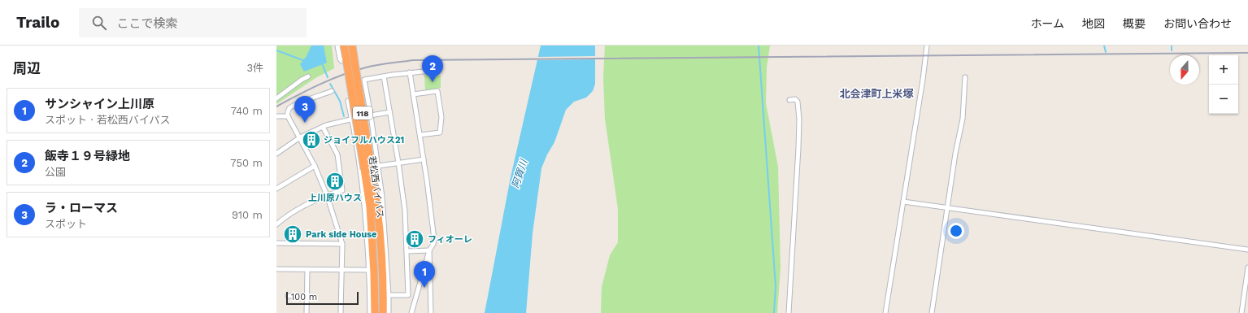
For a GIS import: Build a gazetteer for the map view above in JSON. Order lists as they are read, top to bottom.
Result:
{
  "streets": {
    "highway": ["118", "若松西バイパス"]
  },
  "districts": ["北会津町上米塚"],
  "water": ["阿賀川"],
  "places": {
    "building": [
      "ジョイフルハウス21",
      "上川原ハウス",
      "Park side House",
      "フィオーレ"
    ]
  },
  "scale_bar": "100 m",
  "north": "bottom",
  "page": {
    "header": "Trailo",
    "search": "ここで検索",
    "nav": [
      "ホーム",
      "地図",
      "概要",
      "お問い合わせ"
    ],
    "heading": ["周辺", "3件"],
    "map_buttons": ["+", "−"],
    "pins": ["2", "3", "1"],
    "list": [
      {
        "mark": "1",
        "name": "サンシャイン上川原",
        "note": "スポット · 若松西バイパス",
        "value": "740 m"
      },
      {
        "mark": "2",
        "name": "飯寺１９号緑地",
        "note": "公園",
        "value": "750 m"
      },
      {
        "mark": "3",
        "name": "ラ・ローマス",
        "note": "スポット",
        "value": "910 m"
      }
    ],
    "scale": "100 m"
  }
}
